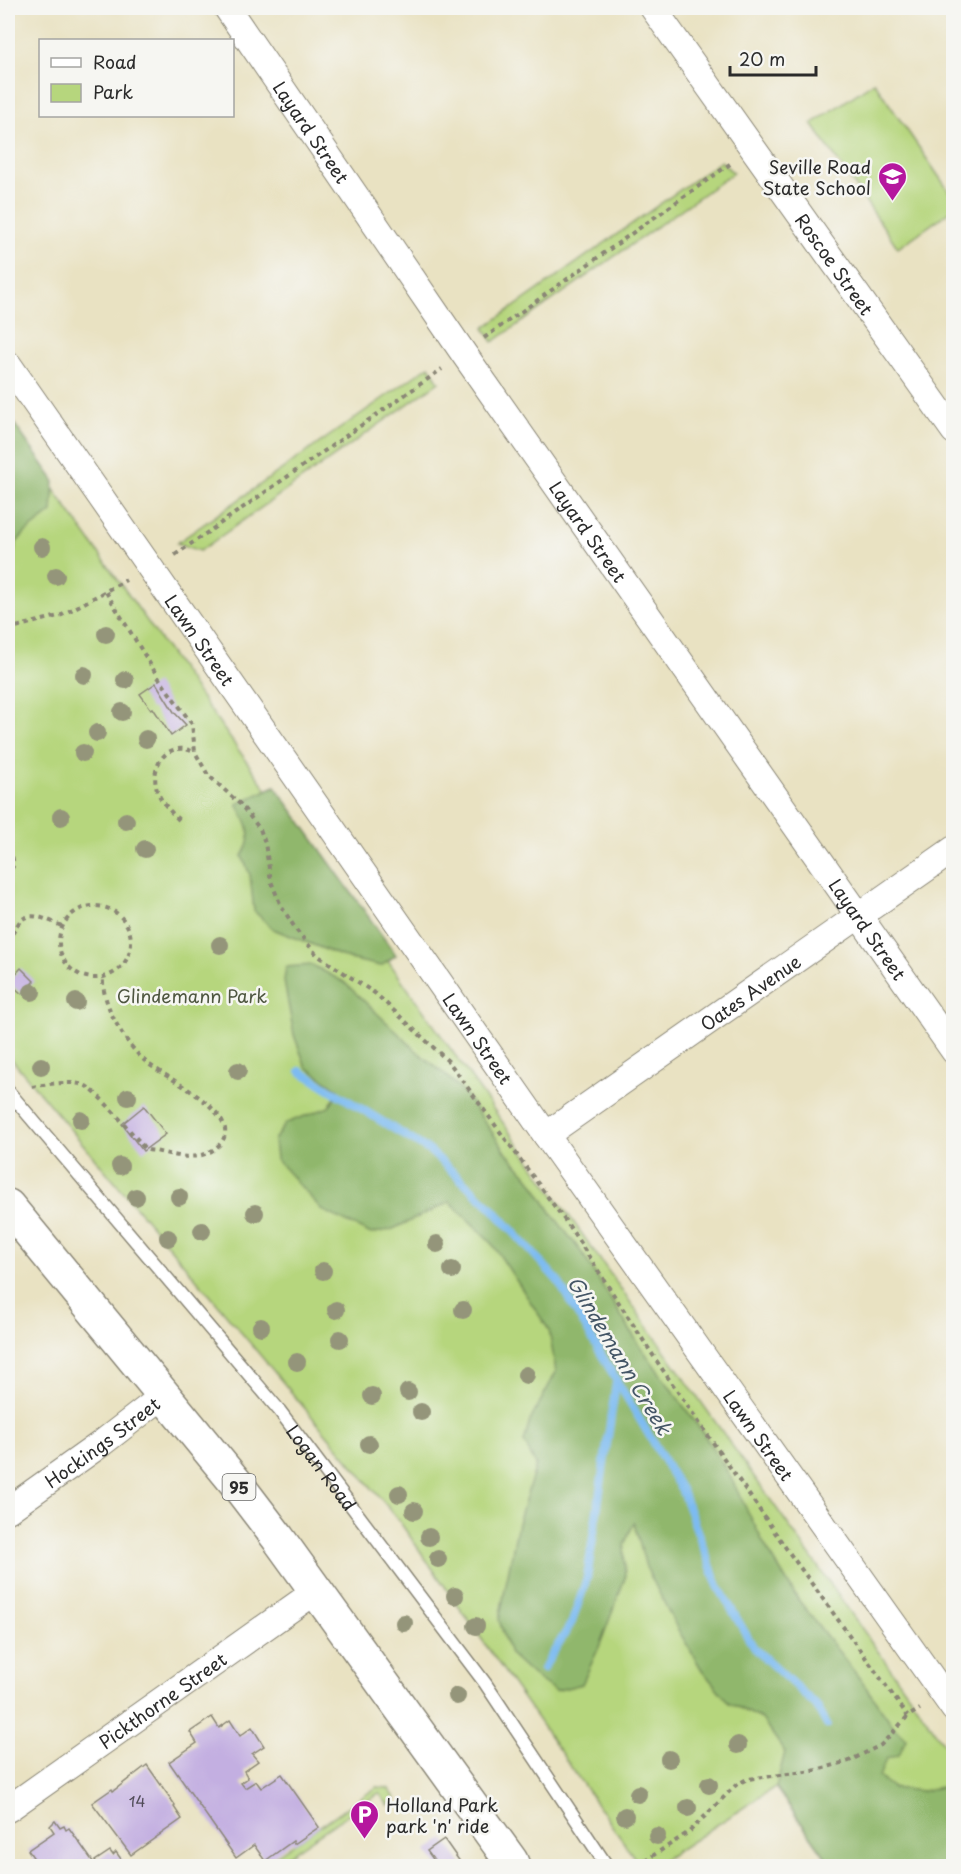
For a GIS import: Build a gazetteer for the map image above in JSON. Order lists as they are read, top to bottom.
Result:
{
  "streets": {
    "main road": ["95"],
    "street": [
      "Layard Street",
      "Roscoe Street",
      "Lawn Street",
      "Oates Avenue",
      "Hockings Street",
      "Pickthorne Street"
    ],
    "lane": ["Logan Road"]
  },
  "crossings": [
    ["Layard Street", "Oates Avenue"],
    ["Lawn Street", "Oates Avenue"],
    ["Hockings Street", "95"],
    ["95", "Pickthorne Street"]
  ],
  "water": ["Glindemann Creek"],
  "parks": ["Glindemann Park"],
  "places": {
    "school or university": ["Seville Road State School"],
    "parking": ["Holland Park park 'n' ride"]
  },
  "house_numbers": ["14"],
  "legend": ["Road", "Park"],
  "scale_bar": "20 m"
}
